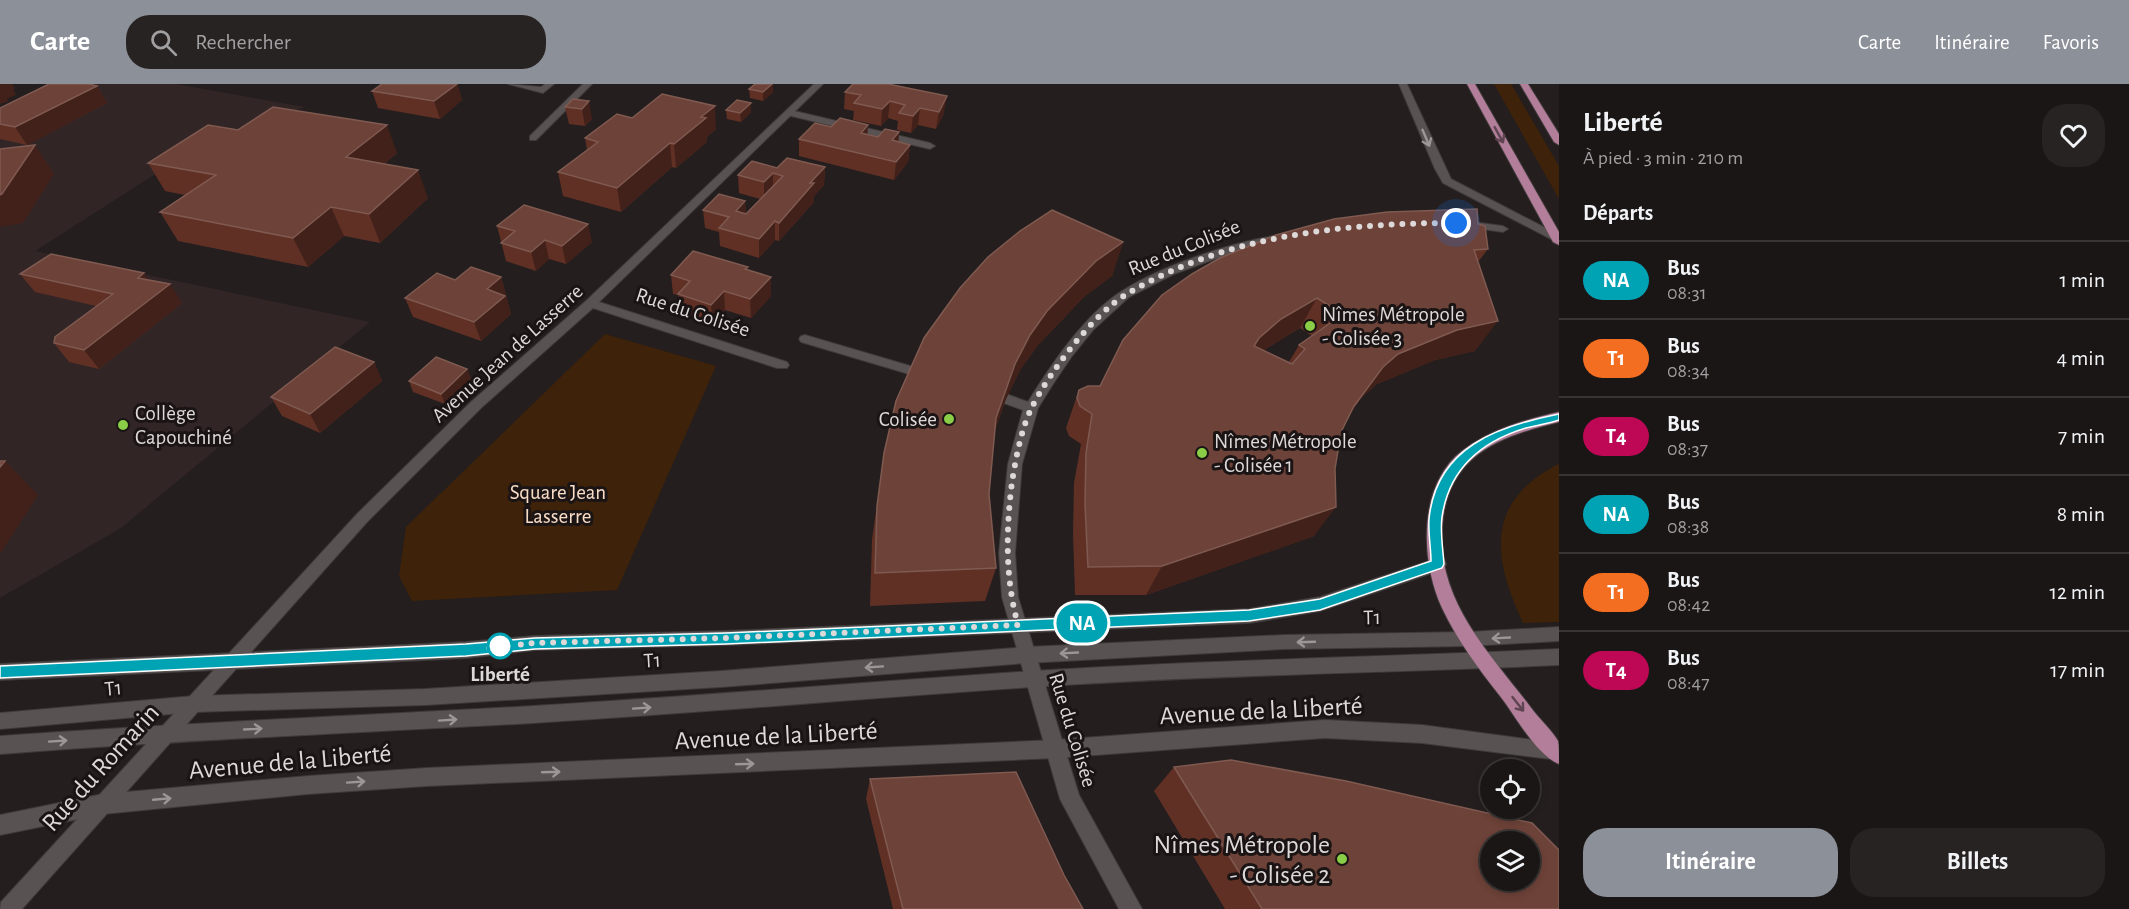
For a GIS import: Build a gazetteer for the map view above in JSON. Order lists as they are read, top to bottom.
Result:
{
  "streets": {
    "street": [
      "Rue du Colisée",
      "Avenue Jean de Lasserre",
      "T1",
      "Avenue de la Liberté",
      "Rue du Romarin"
    ]
  },
  "crossings": [
    ["Rue du Colisée", "Avenue Jean de Lasserre"],
    ["Rue du Colisée", "T1"],
    ["Rue du Colisée", "Avenue de la Liberté"],
    ["Avenue Jean de Lasserre", "Rue du Romarin"],
    ["T1", "Rue du Romarin"],
    ["Avenue de la Liberté", "Rue du Romarin"]
  ],
  "parks": ["Square Jean Lasserre"],
  "places": [
    "Nîmes Métropole - Colisée 3",
    "Colisée",
    "Collège Capouchiné",
    "Nîmes Métropole - Colisée 1",
    "Liberté",
    "Nîmes Métropole - Colisée 2"
  ],
  "lines": ["bus line NA"],
  "page": {
    "header": "Carte",
    "search": "Rechercher",
    "nav": ["Carte", "Itinéraire", "Favoris"],
    "on_map": "NA",
    "heading": [
      ["Liberté", "À pied · 3 min · 210 m"],
      "Départs"
    ],
    "list": [
      {
        "mark": "NA",
        "name": "Bus",
        "note": "08:31",
        "value": "1 min"
      },
      {
        "mark": "T1",
        "name": "Bus",
        "note": "08:34",
        "value": "4 min"
      },
      {
        "mark": "T4",
        "name": "Bus",
        "note": "08:37",
        "value": "7 min"
      },
      {
        "mark": "NA",
        "name": "Bus",
        "note": "08:38",
        "value": "8 min"
      },
      {
        "mark": "T1",
        "name": "Bus",
        "note": "08:42",
        "value": "12 min"
      },
      {
        "mark": "T4",
        "name": "Bus",
        "note": "08:47",
        "value": "17 min"
      }
    ],
    "buttons": ["Itinéraire", "Billets"]
  }
}
